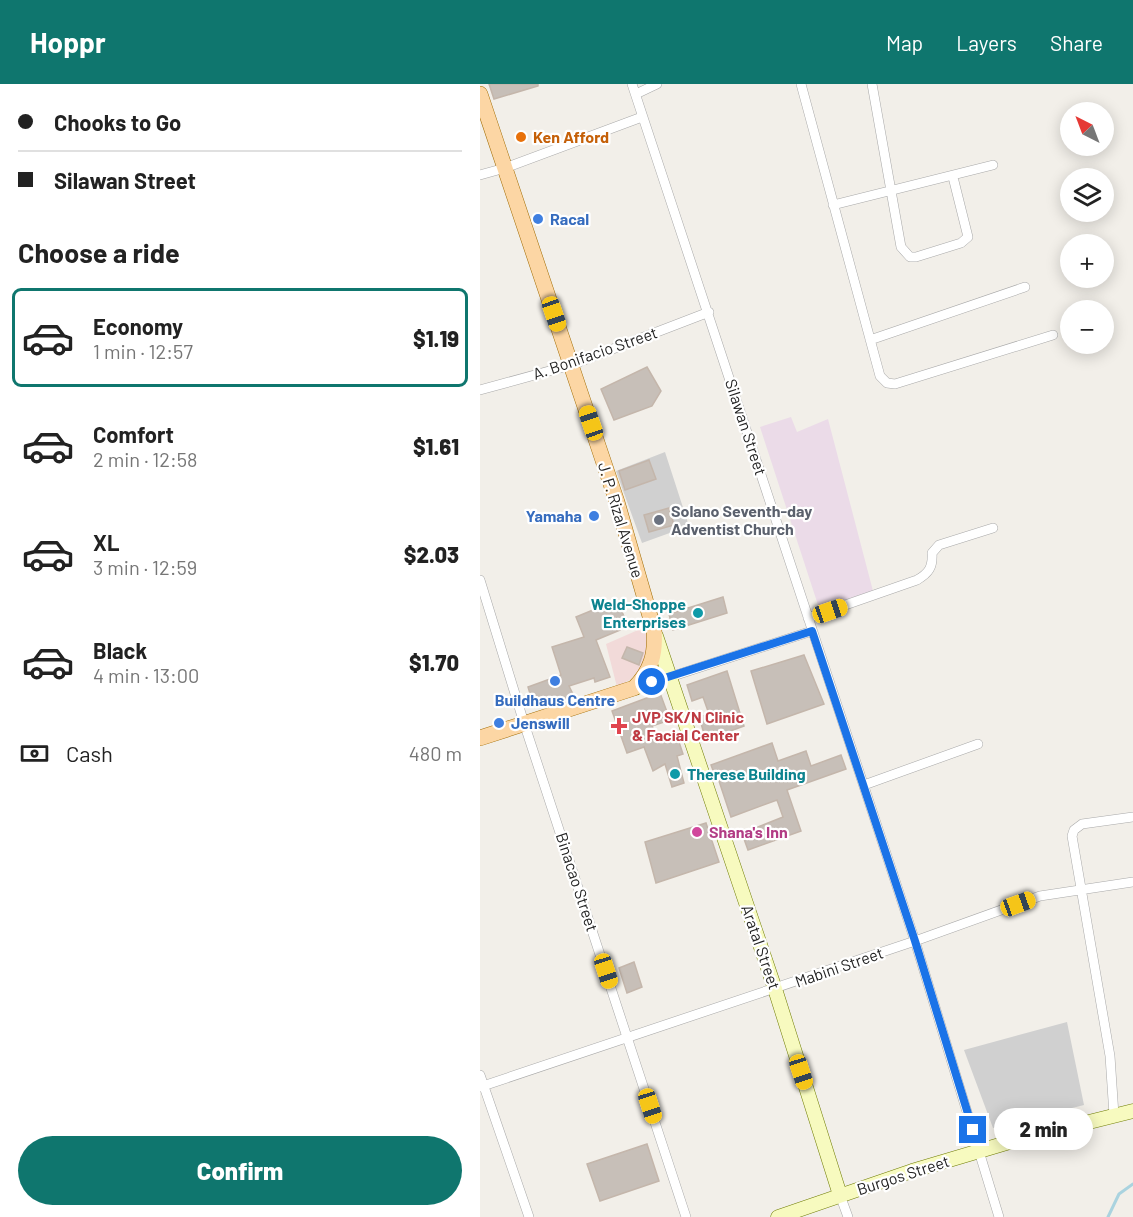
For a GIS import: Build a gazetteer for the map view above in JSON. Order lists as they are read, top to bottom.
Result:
{
  "streets": {
    "main road": ["J. P. Rizal Avenue"],
    "street": [
      "A. Bonifacio Street",
      "Silawan Street",
      "Binacao Street",
      "Aratal Street",
      "Mabini Street",
      "Burgos Street"
    ]
  },
  "crossings": [
    ["A. Bonifacio Street", "Silawan Street"],
    ["A. Bonifacio Street", "J. P. Rizal Avenue"],
    ["Silawan Street", "Mabini Street"],
    ["Silawan Street", "Burgos Street"],
    ["J. P. Rizal Avenue", "Aratal Street"],
    ["Binacao Street", "Mabini Street"],
    ["Aratal Street", "Mabini Street"],
    ["Aratal Street", "Burgos Street"]
  ],
  "places": {
    "other": [
      "Ken Afford",
      "Racal",
      "Yamaha",
      "Solano Seventh-day Adventist Church",
      "Weld-Shoppe Enterprises",
      "Buildhaus Centre",
      "Jenswill",
      "Therese Building",
      "Shana's Inn"
    ],
    "health": ["JVP SK/N Clinic & Facial Center"]
  },
  "north": "top left",
  "page": {
    "header": "Hoppr",
    "nav": ["Map", "Layers", "Share"],
    "banner": ["Chooks to Go", "Silawan Street"],
    "map_buttons": ["+", "−"],
    "heading": "Choose a ride",
    "list": [
      {
        "name": "Economy",
        "note": "1 min · 12:57",
        "value": "$1.19"
      },
      {
        "name": "Comfort",
        "note": "2 min · 12:58",
        "value": "$1.61"
      },
      {
        "name": "XL",
        "note": "3 min · 12:59",
        "value": "$2.03"
      },
      {
        "name": "Black",
        "note": "4 min · 13:00",
        "value": "$1.70"
      }
    ],
    "pay": ["Cash", "480 m"],
    "bubble": "2 min",
    "buttons": "Confirm"
  }
}
